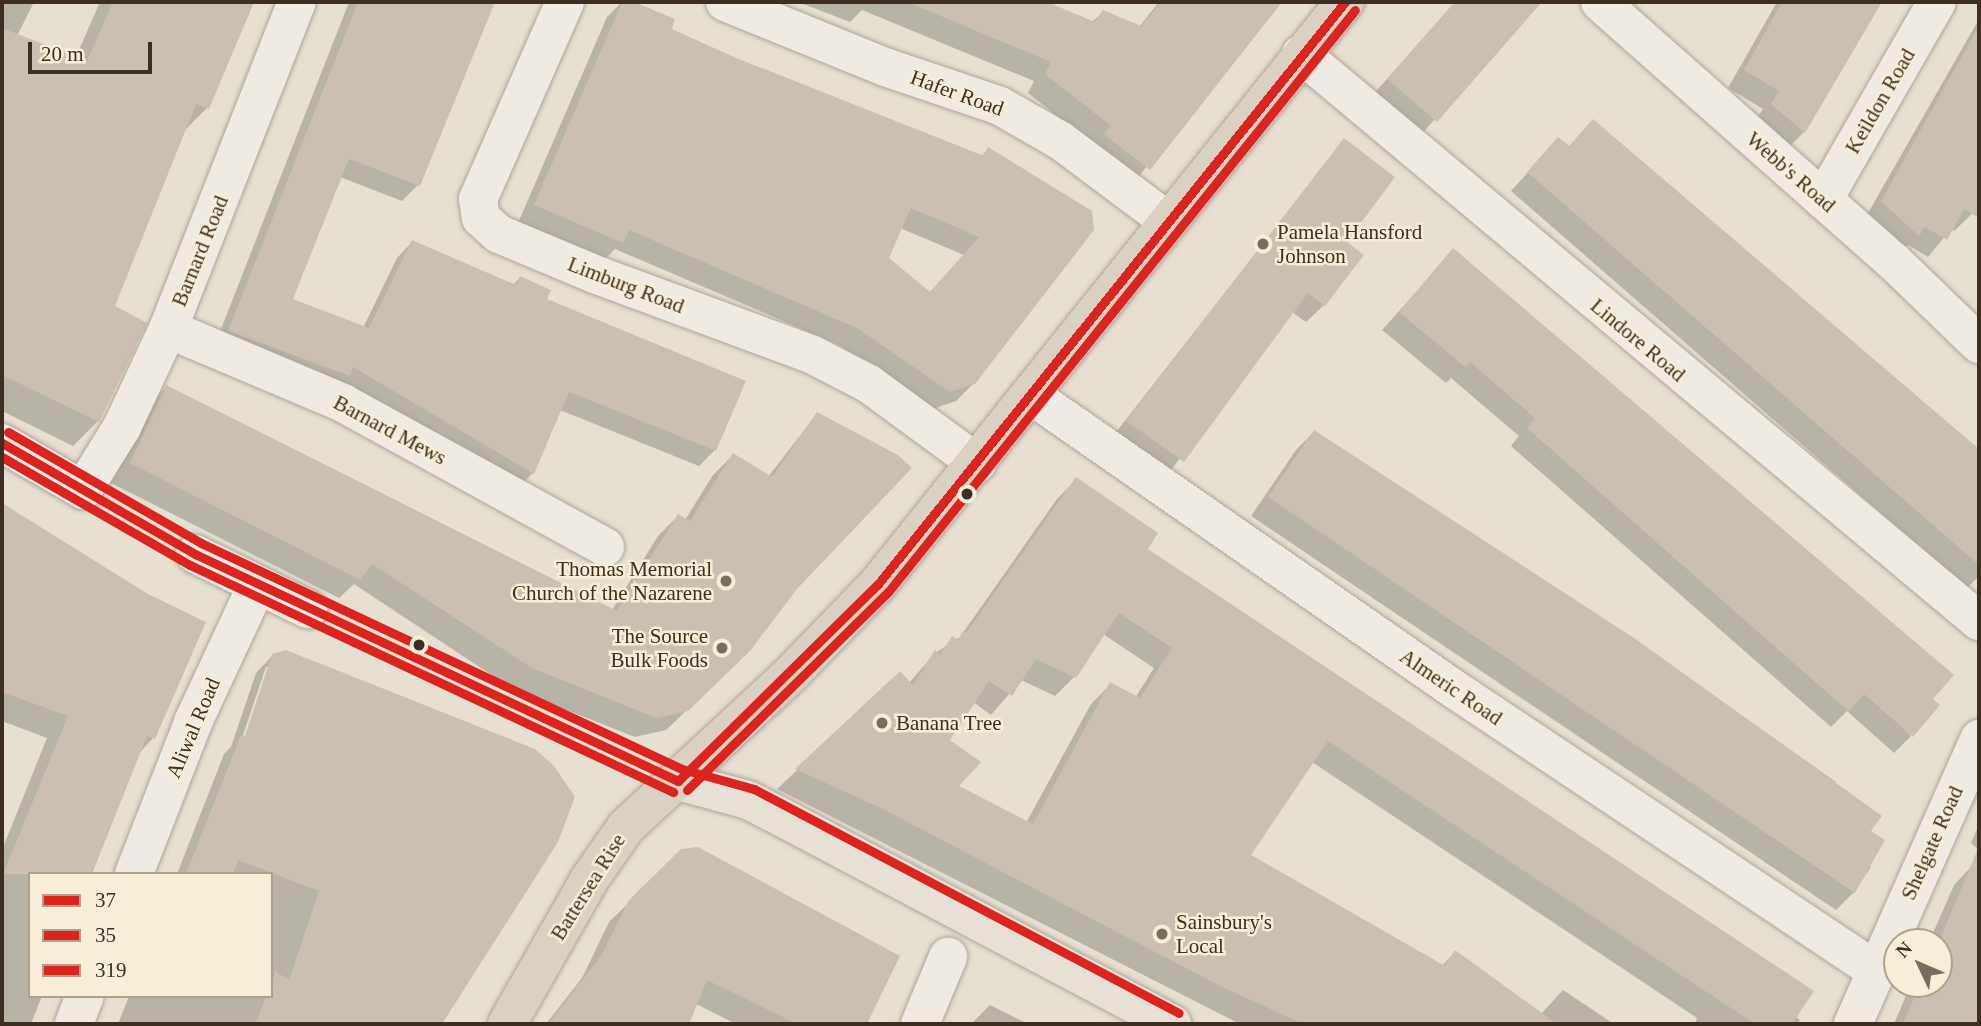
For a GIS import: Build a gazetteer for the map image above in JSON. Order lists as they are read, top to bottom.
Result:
{
  "streets": {
    "highway": ["Battersea Rise"],
    "street": [
      "Hafer Road",
      "Keildon Road",
      "Webb's Road",
      "Barnard Road",
      "Limburg Road",
      "Lindore Road",
      "Barnard Mews",
      "Almeric Road",
      "Aliwal Road",
      "Shelgate Road"
    ]
  },
  "crossings": [
    ["Hafer Road", "Battersea Rise"],
    ["Keildon Road", "Webb's Road"],
    ["Barnard Road", "Barnard Mews"],
    ["Limburg Road", "Battersea Rise"],
    ["Lindore Road", "Battersea Rise"],
    ["Almeric Road", "Shelgate Road"],
    ["Almeric Road", "Battersea Rise"]
  ],
  "places": [
    "Pamela Hansford Johnson",
    "Thomas Memorial Church of the Nazarene",
    "The Source Bulk Foods",
    "Banana Tree",
    "Sainsbury's Local"
  ],
  "lines": ["transit line 37", "transit line 35", "transit line 319"],
  "legend": ["37", "35", "319"],
  "scale_bar": "20 m",
  "north": "top left"
}
